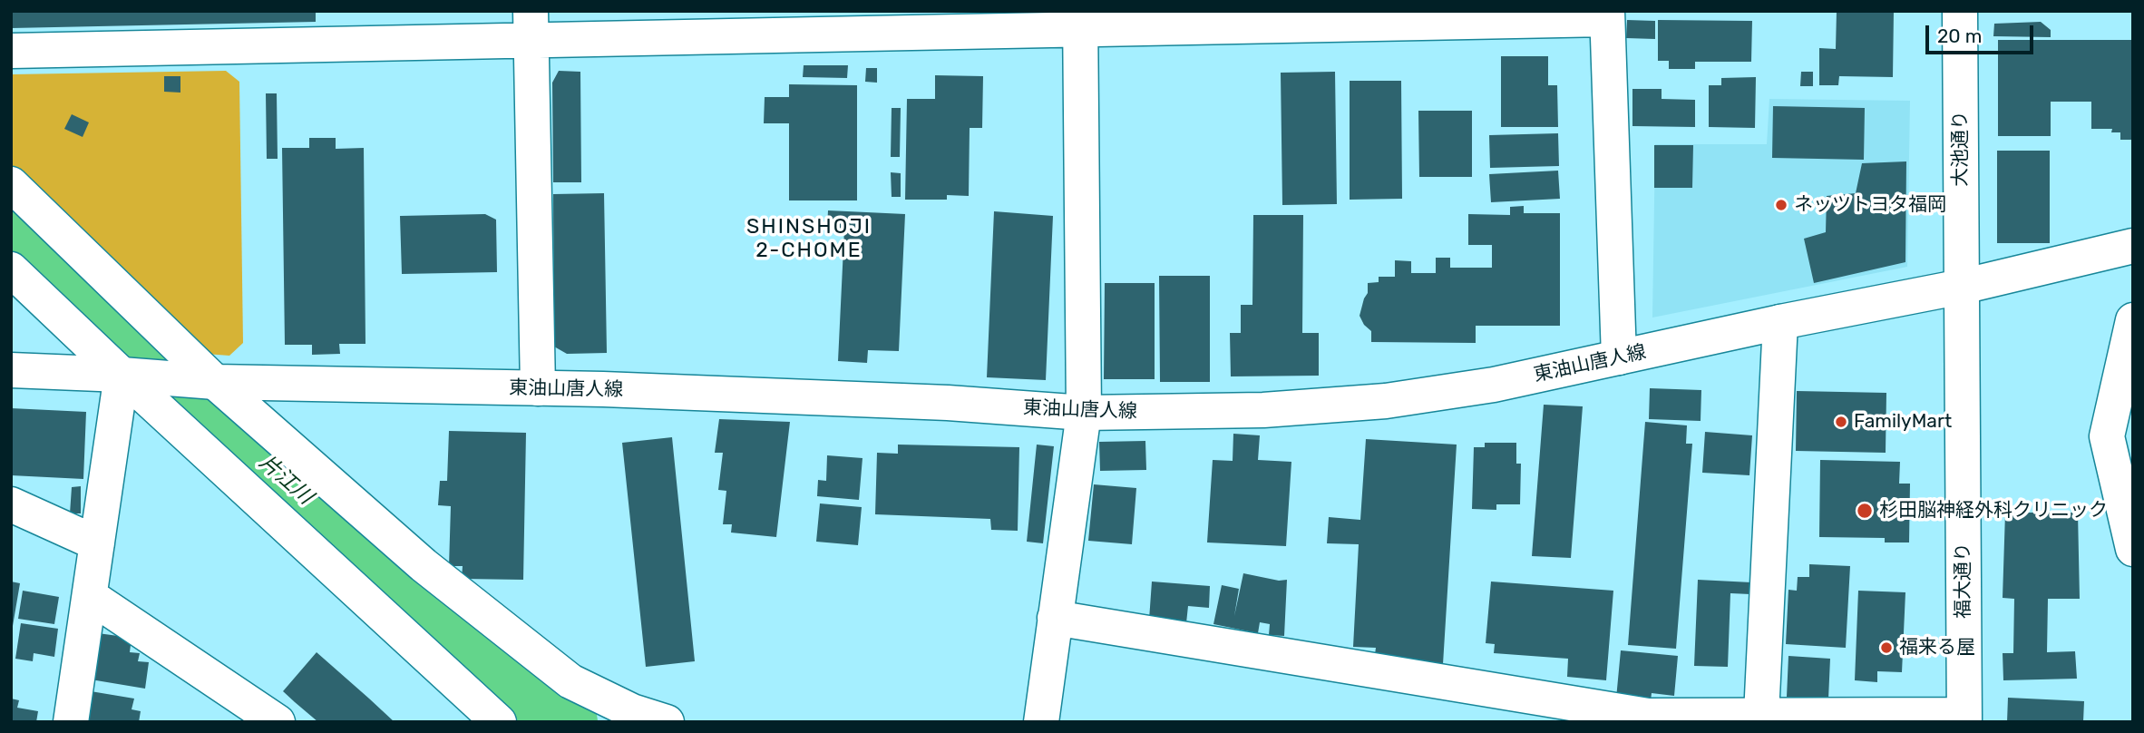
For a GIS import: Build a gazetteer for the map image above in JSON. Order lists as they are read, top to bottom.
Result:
{
  "streets": {
    "street": ["大池通り", "東油山唐人線", "福大通り"]
  },
  "crossings": [
    ["大池通り", "東油山唐人線"],
    ["大池通り", "福大通り"],
    ["東油山唐人線", "福大通り"]
  ],
  "districts": ["SHINSHOJI 2-CHOME"],
  "water": ["片江川"],
  "places": [
    "ネッツトヨタ福岡",
    "FamilyMart",
    "杉田脳神経外科クリニック",
    "福来る屋"
  ],
  "scale_bar": "20 m"
}
